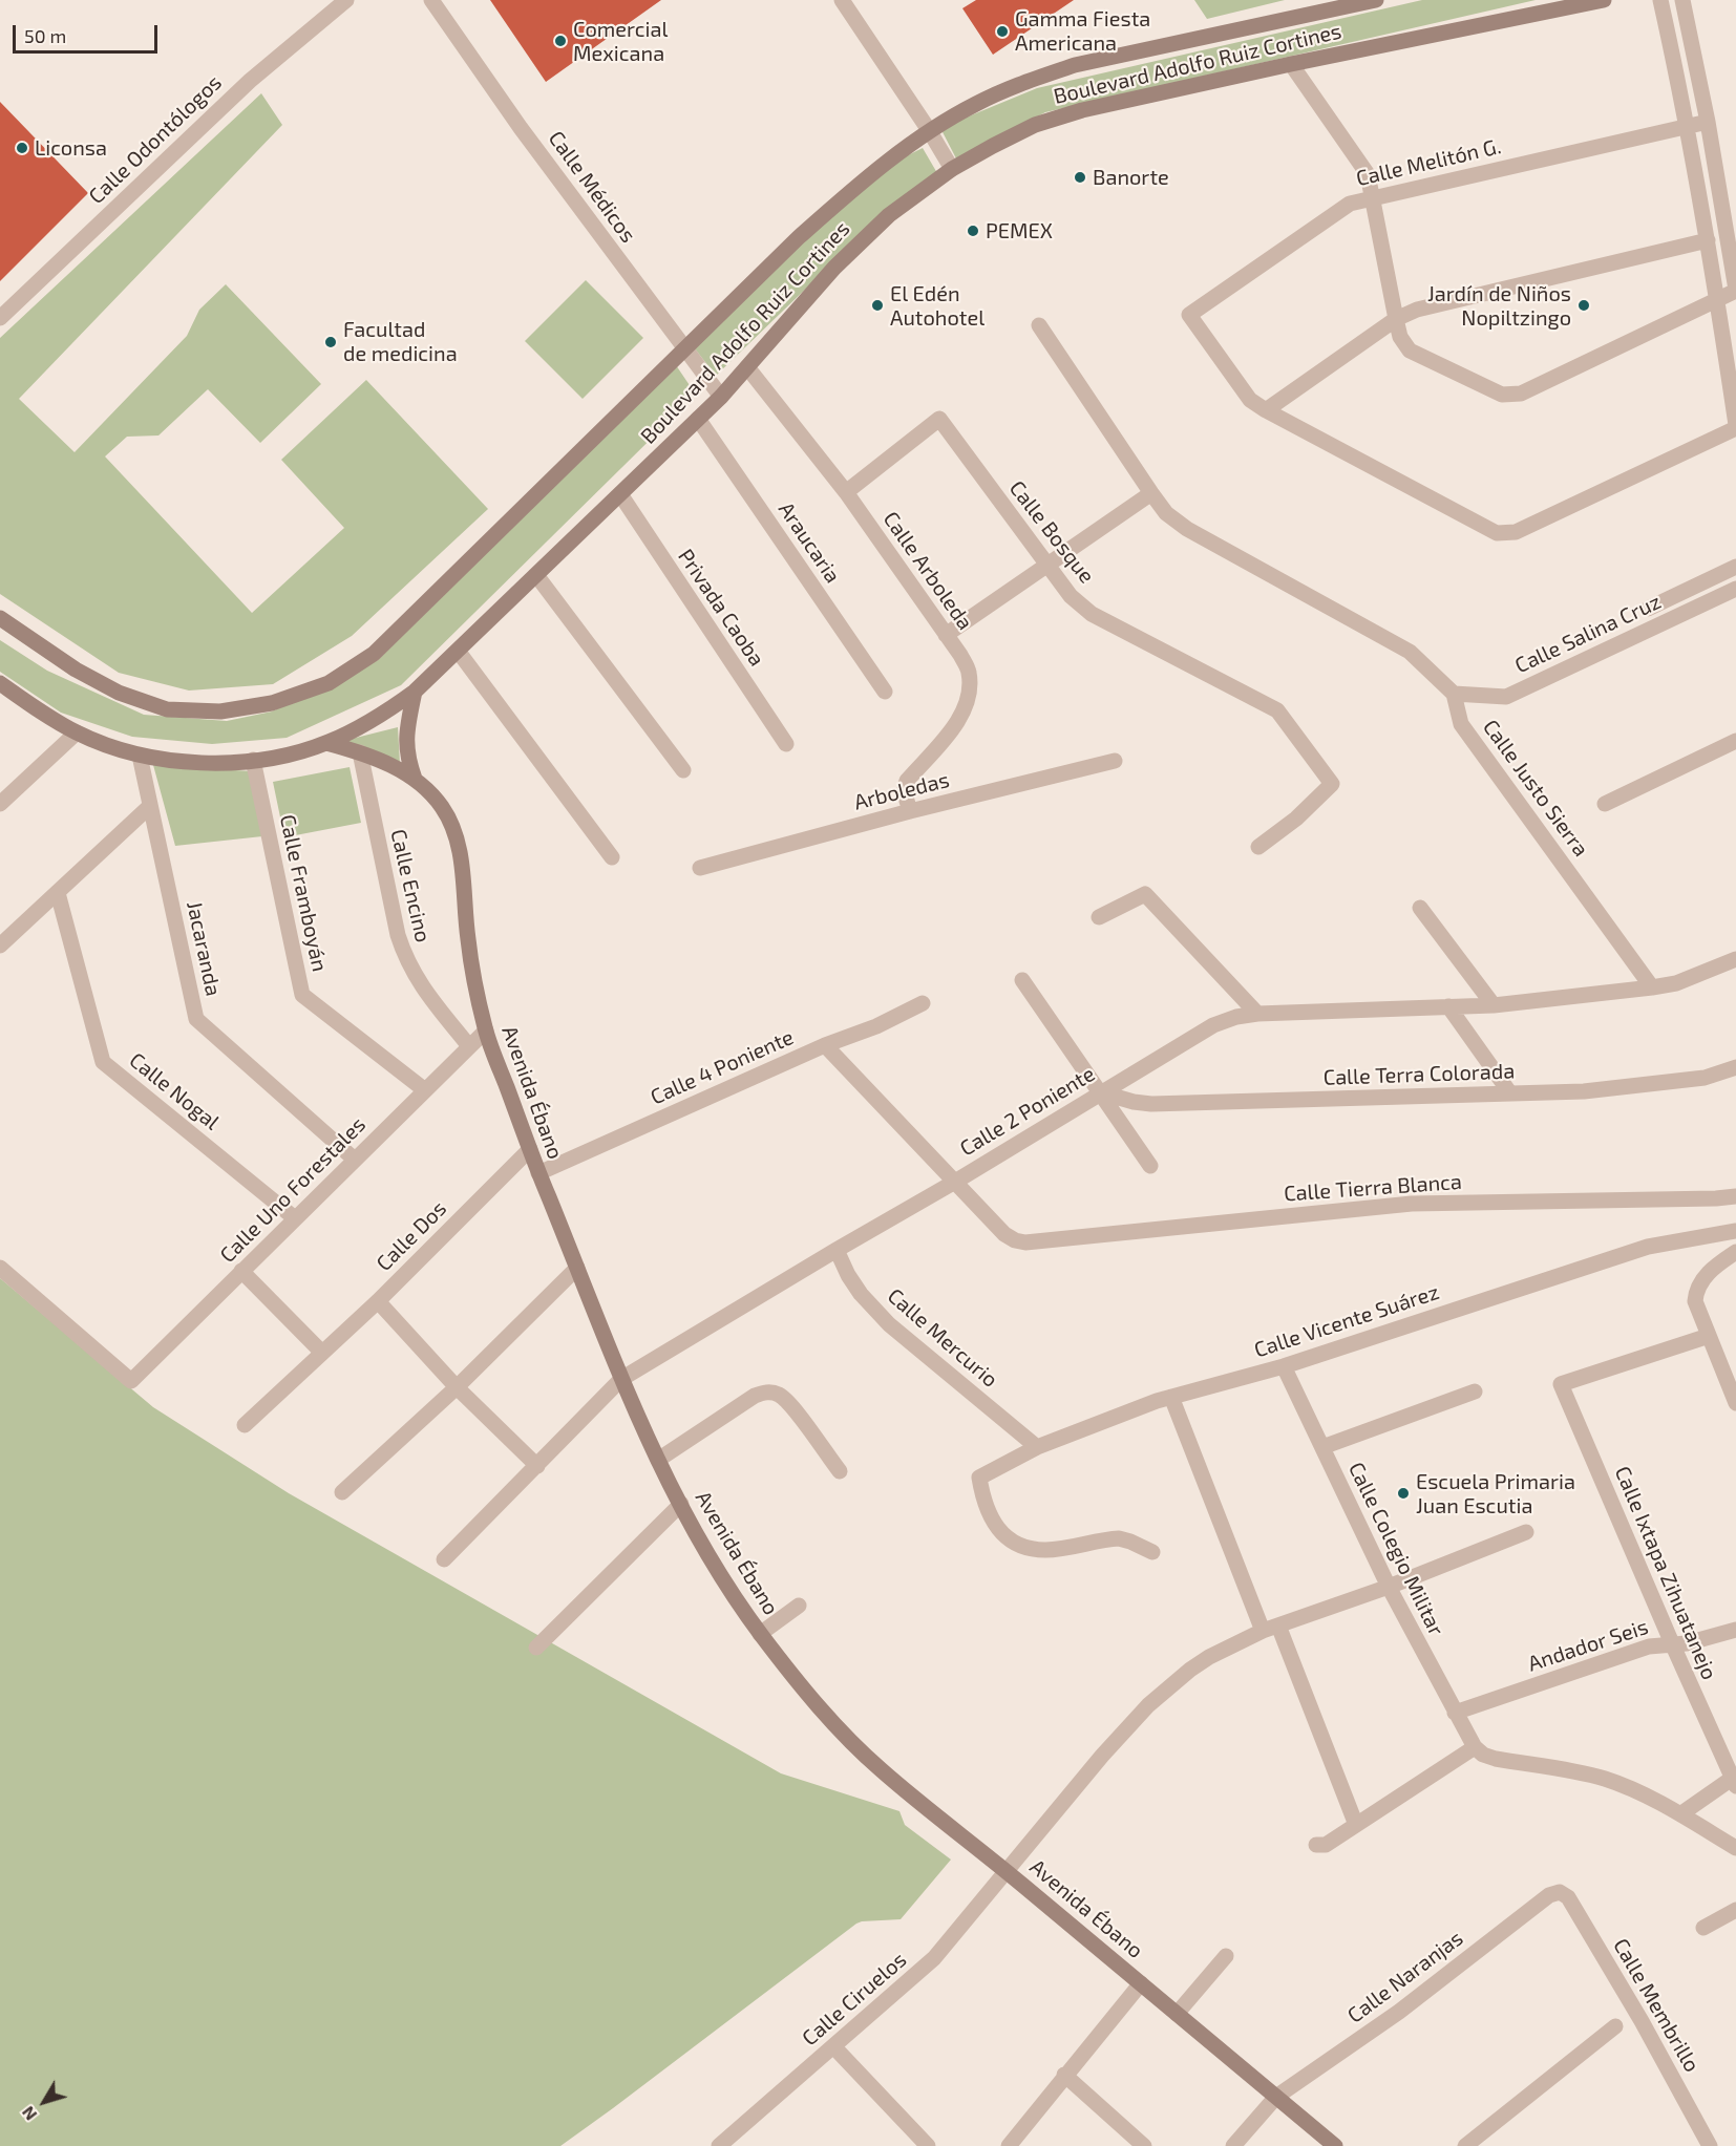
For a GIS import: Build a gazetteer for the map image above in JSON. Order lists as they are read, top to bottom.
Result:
{
  "streets": {
    "main road": ["Boulevard Adolfo Ruiz Cortines", "Avenida Ébano"],
    "street": [
      "Calle Odontólogos",
      "Calle Melitón G.",
      "Calle Médicos",
      "Calle Bosque",
      "Araucaria",
      "Calle Arboleda",
      "Privada Caoba",
      "Calle Salina Cruz",
      "Calle Justo Sierra",
      "Arboledas",
      "Calle Encino",
      "Calle Framboyán",
      "Jacaranda",
      "Calle 4 Poniente",
      "Calle Terra Colorada",
      "Calle Nogal",
      "Calle 2 Poniente",
      "Calle Tierra Blanca",
      "Calle Uno Forestales",
      "Calle Dos",
      "Calle Vicente Suárez",
      "Calle Mercurio",
      "Calle Colegio Militar",
      "Calle Ixtapa Zihuatanejo",
      "Andador Seis",
      "Calle Naranjas",
      "Calle Ciruelos",
      "Calle Membrillo"
    ]
  },
  "crossings": [
    ["Boulevard Adolfo Ruiz Cortines", "Calle Médicos"],
    ["Boulevard Adolfo Ruiz Cortines", "Araucaria"],
    ["Boulevard Adolfo Ruiz Cortines", "Calle Arboleda"],
    ["Boulevard Adolfo Ruiz Cortines", "Privada Caoba"],
    ["Boulevard Adolfo Ruiz Cortines", "Calle Framboyán"],
    ["Boulevard Adolfo Ruiz Cortines", "Jacaranda"],
    ["Boulevard Adolfo Ruiz Cortines", "Avenida Ébano"],
    ["Calle Bosque", "Calle Arboleda"],
    ["Calle Arboleda", "Arboledas"],
    ["Calle Salina Cruz", "Calle Justo Sierra"],
    ["Calle Justo Sierra", "Calle 2 Poniente"],
    ["Calle Encino", "Avenida Ébano"],
    ["Calle Encino", "Calle Uno Forestales"],
    ["Calle Framboyán", "Calle Uno Forestales"],
    ["Jacaranda", "Calle Uno Forestales"],
    ["Calle 4 Poniente", "Avenida Ébano"],
    ["Calle Terra Colorada", "Calle 2 Poniente"],
    ["Calle Nogal", "Calle Uno Forestales"],
    ["Avenida Ébano", "Calle 2 Poniente"],
    ["Avenida Ébano", "Calle Uno Forestales"],
    ["Avenida Ébano", "Calle Dos"],
    ["Avenida Ébano", "Calle Naranjas"],
    ["Avenida Ébano", "Calle Ciruelos"],
    ["Calle 2 Poniente", "Calle Tierra Blanca"],
    ["Calle 2 Poniente", "Calle Mercurio"],
    ["Calle Vicente Suárez", "Calle Mercurio"],
    ["Calle Vicente Suárez", "Calle Colegio Militar"],
    ["Calle Colegio Militar", "Andador Seis"],
    ["Calle Colegio Militar", "Calle Ciruelos"],
    ["Calle Ixtapa Zihuatanejo", "Andador Seis"],
    ["Calle Naranjas", "Calle Membrillo"]
  ],
  "places": [
    "Gamma Fiesta Americana",
    "Comercial Mexicana",
    "Liconsa",
    "Banorte",
    "PEMEX",
    "El Edén Autohotel",
    "Jardín de Niños Nopiltzingo",
    "Facultad de medicina",
    "Escuela Primaria Juan Escutia"
  ],
  "scale_bar": "50 m",
  "north": "bottom left"
}
